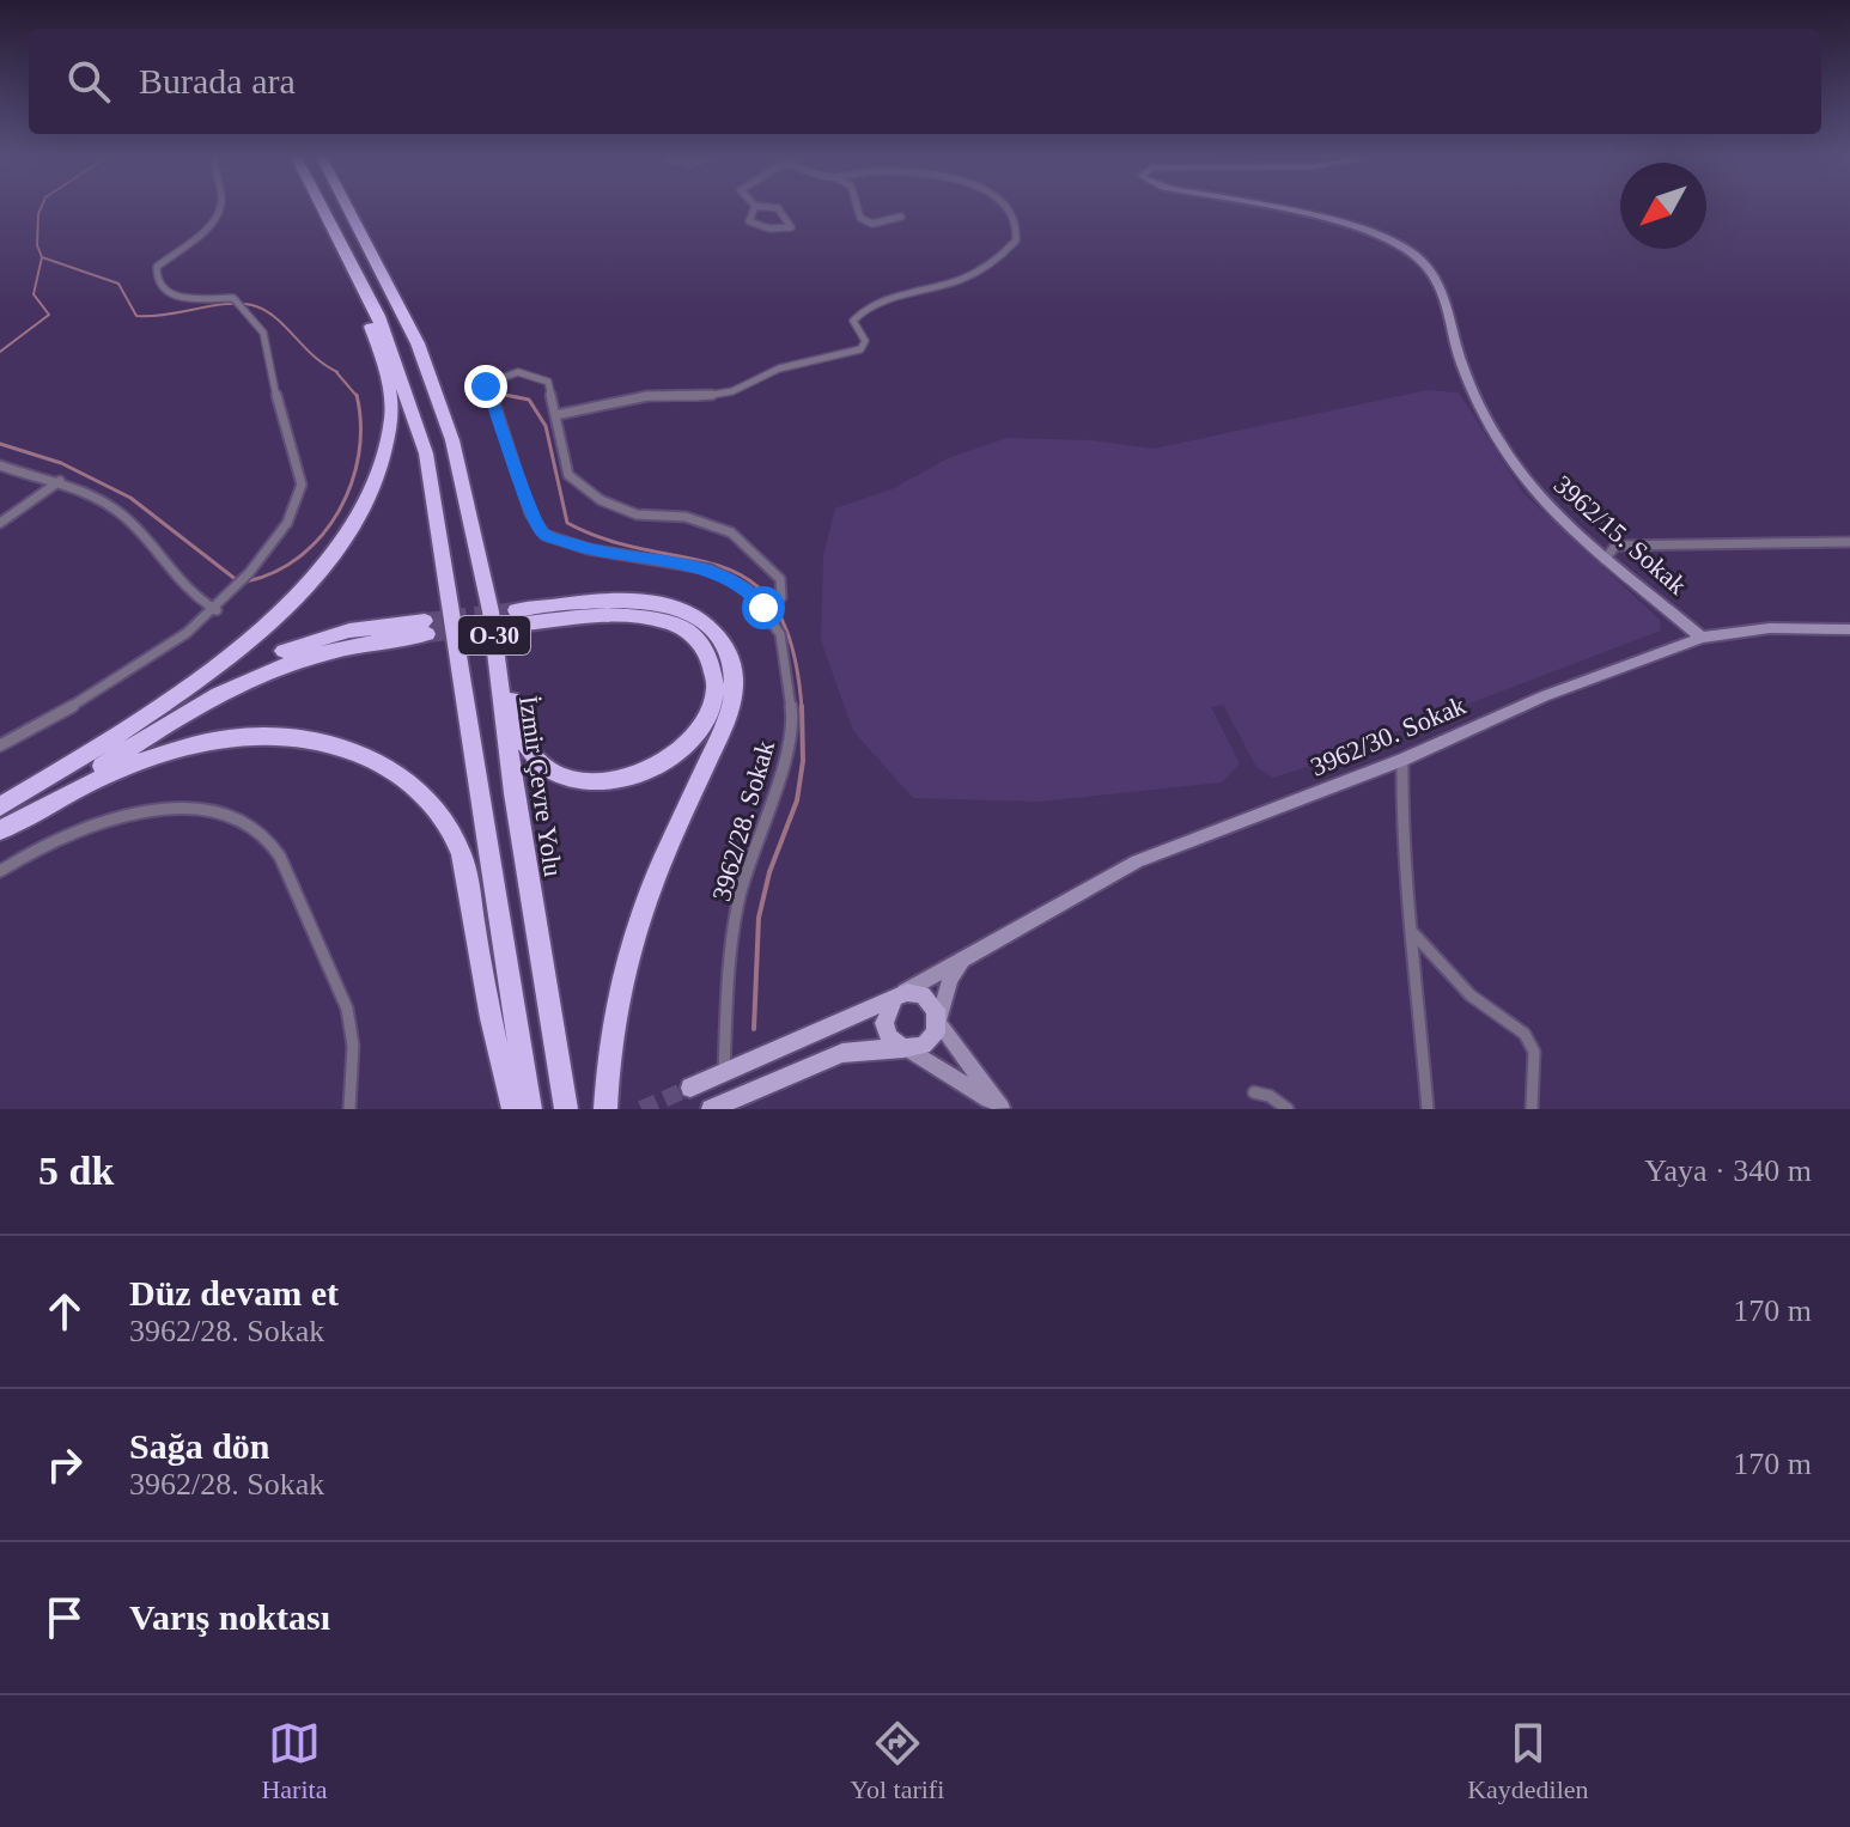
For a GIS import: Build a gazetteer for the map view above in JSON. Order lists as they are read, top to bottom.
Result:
{
  "streets": {
    "highway": ["O-30", "İzmir Çevre Yolu"],
    "main road": ["3962/15. Sokak", "3962/30. Sokak"],
    "street": ["3962/28. Sokak"]
  },
  "crossings": [
    ["3962/15. Sokak", "3962/30. Sokak"]
  ],
  "north": "bottom left",
  "page": {
    "search": "Burada ara",
    "heading": ["5 dk", "Yaya · 340 m"],
    "list": [
      ["Düz devam et", "3962/28. Sokak", "170 m"],
      ["Sağa dön", "3962/28. Sokak", "170 m"],
      "Varış noktası"
    ],
    "nav": ["Harita", "Yol tarifi", "Kaydedilen"]
  }
}
